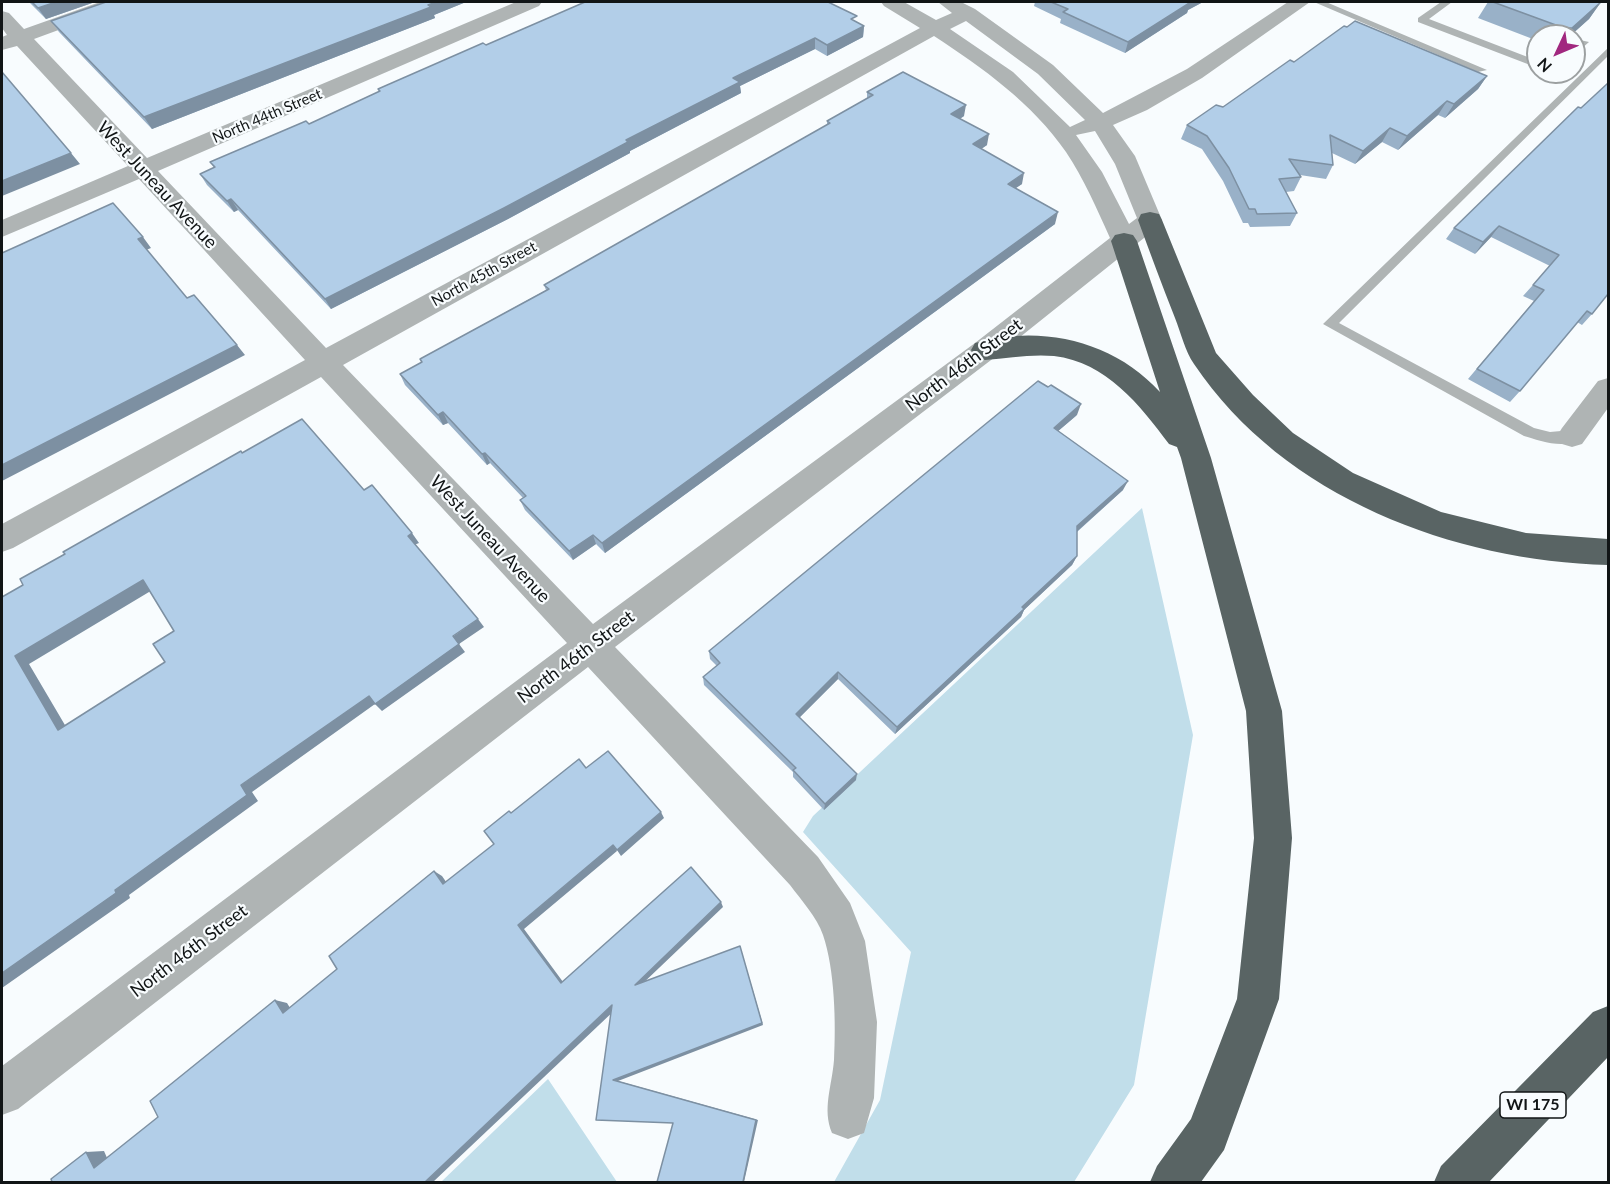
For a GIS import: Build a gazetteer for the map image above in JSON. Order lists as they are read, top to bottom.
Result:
{
  "streets": {
    "highway": ["WI 175"],
    "street": [
      "North 44th Street",
      "West Juneau Avenue",
      "North 45th Street",
      "North 46th Street"
    ]
  },
  "crossings": [
    ["North 44th Street", "West Juneau Avenue"],
    ["West Juneau Avenue", "North 45th Street"],
    ["West Juneau Avenue", "North 46th Street"]
  ],
  "north": "bottom left"
}
